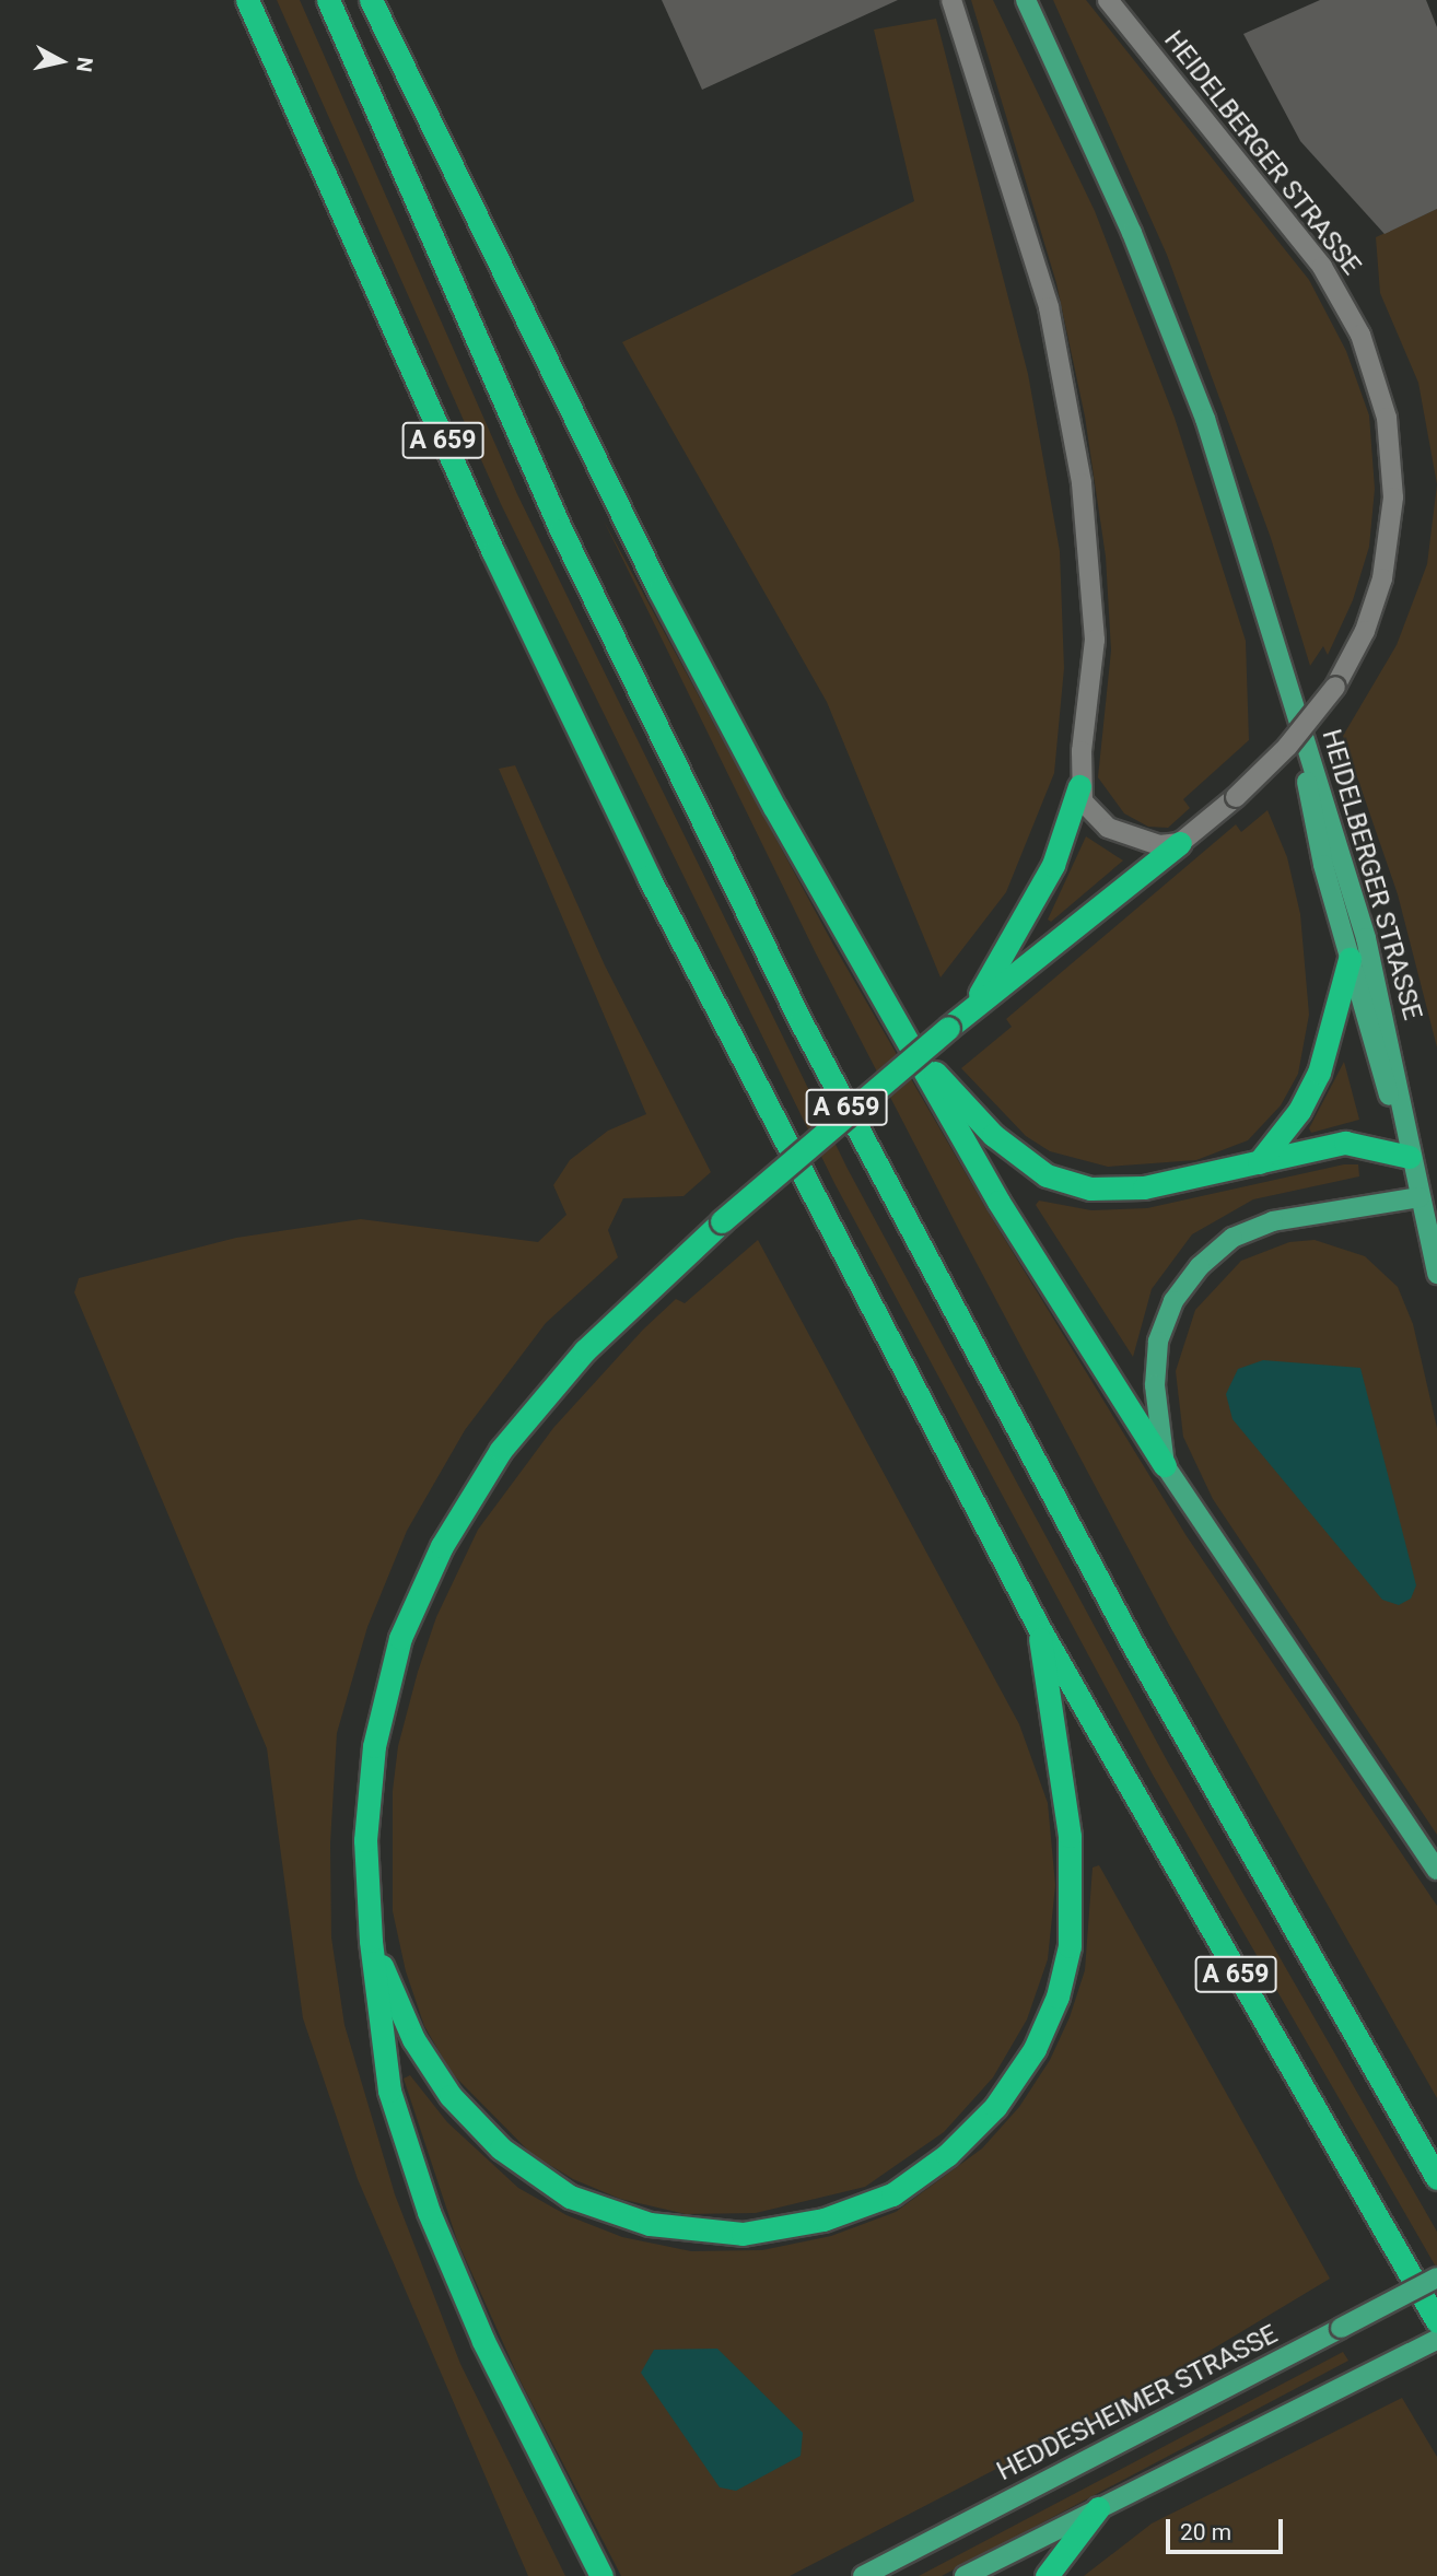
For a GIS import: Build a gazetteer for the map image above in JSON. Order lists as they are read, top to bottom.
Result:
{
  "streets": {
    "highway": ["A 659"],
    "main road": ["HEIDELBERGER STRASSE", "HEDDESHEIMER STRASSE"]
  },
  "scale_bar": "20 m",
  "north": "right"
}
